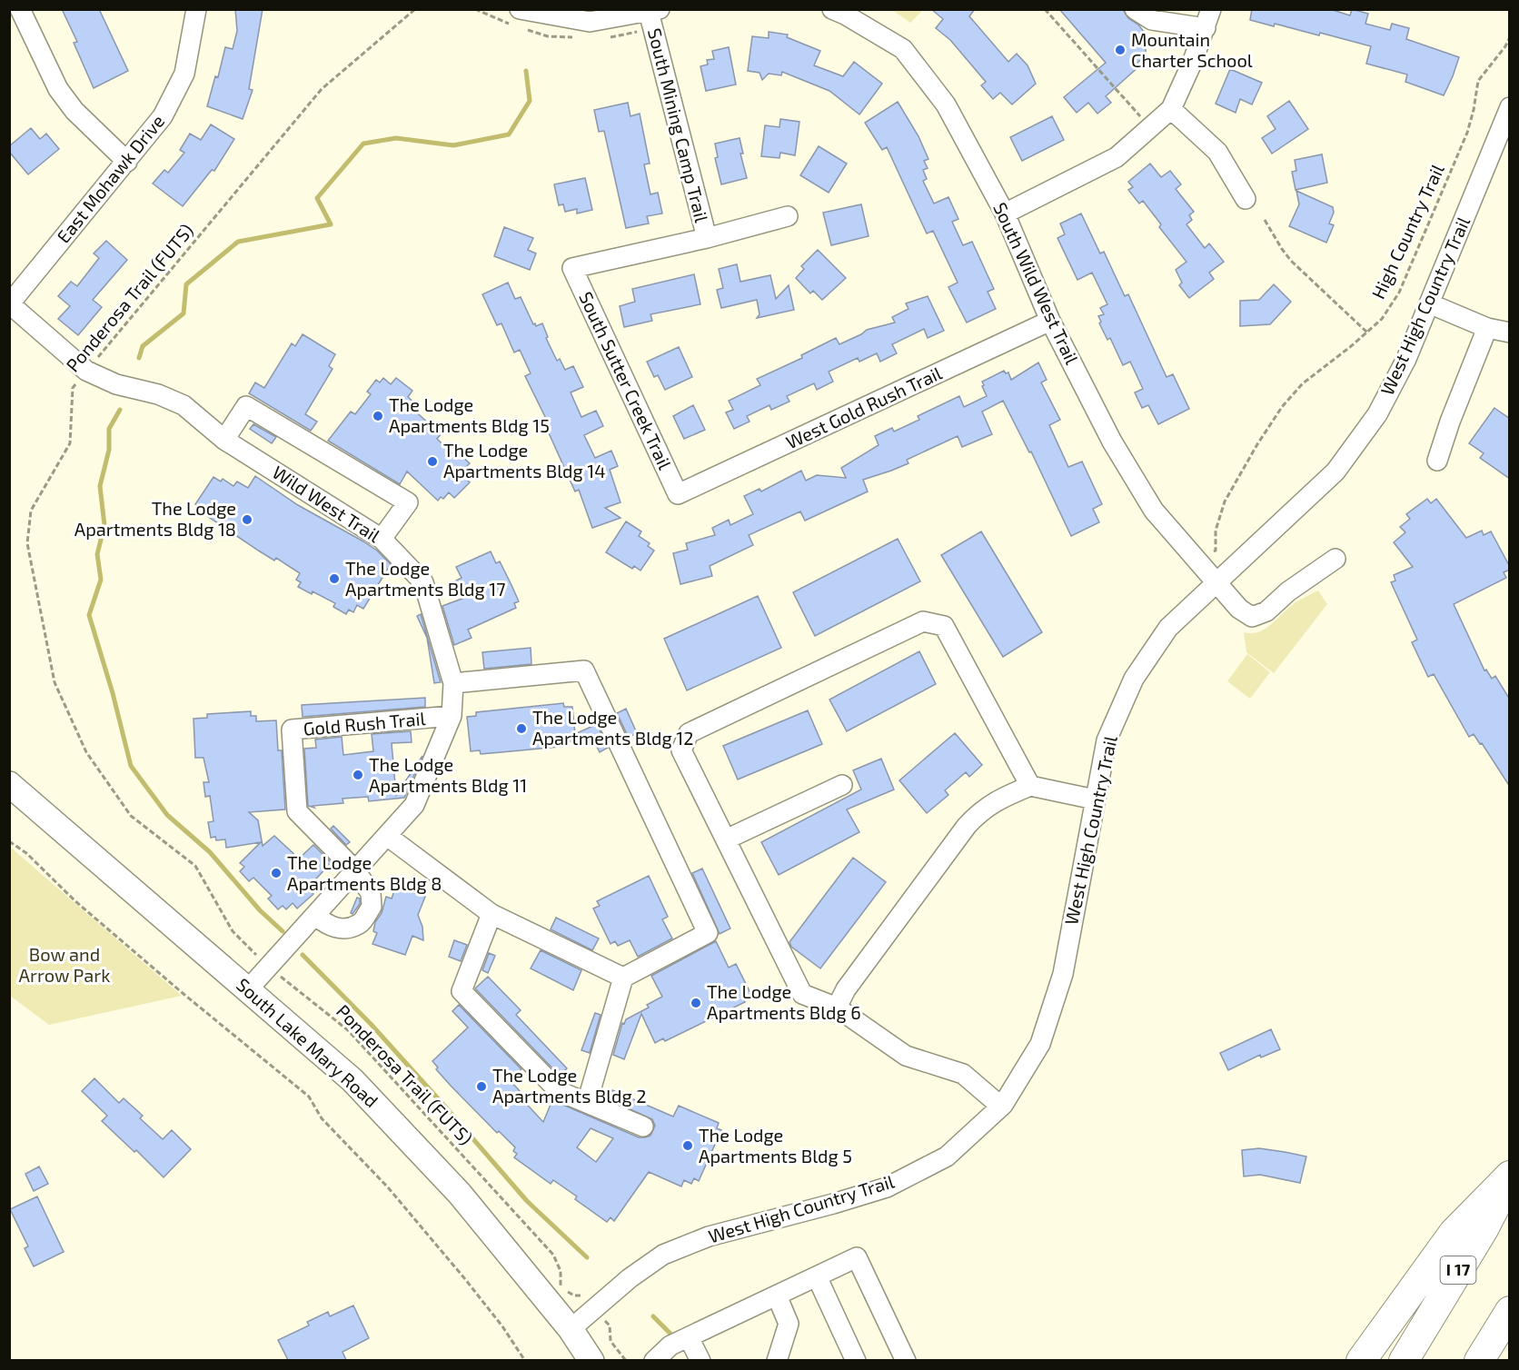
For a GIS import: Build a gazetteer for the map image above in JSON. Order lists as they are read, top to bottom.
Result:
{
  "streets": {
    "highway": ["I 17"],
    "main road": ["South Lake Mary Road"],
    "street": [
      "South Mining Camp Trail",
      "East Mohawk Drive",
      "South Wild West Trail",
      "West High Country Trail",
      "South Sutter Creek Trail",
      "West Gold Rush Trail",
      "Wild West Trail",
      "Gold Rush Trail"
    ],
    "path": ["High Country Trail", "Ponderosa Trail (FUTS)"]
  },
  "crossings": [
    ["South Mining Camp Trail", "South Sutter Creek Trail"],
    ["East Mohawk Drive", "Wild West Trail"],
    ["South Wild West Trail", "West High Country Trail"],
    ["South Wild West Trail", "West Gold Rush Trail"],
    ["Ponderosa Trail (FUTS)", "West High Country Trail"],
    ["Ponderosa Trail (FUTS)", "Wild West Trail"],
    ["West High Country Trail", "South Lake Mary Road"],
    ["South Sutter Creek Trail", "West Gold Rush Trail"],
    ["Wild West Trail", "Gold Rush Trail"],
    ["Wild West Trail", "South Lake Mary Road"]
  ],
  "parks": ["Bow and Arrow Park"],
  "places": [
    "Mountain Charter School",
    "The Lodge Apartments Bldg 15",
    "The Lodge Apartments Bldg 14",
    "The Lodge Apartments Bldg 18",
    "The Lodge Apartments Bldg 17",
    "The Lodge Apartments Bldg 12",
    "The Lodge Apartments Bldg 11",
    "The Lodge Apartments Bldg 8",
    "The Lodge Apartments Bldg 6",
    "The Lodge Apartments Bldg 2",
    "The Lodge Apartments Bldg 5"
  ]
}
